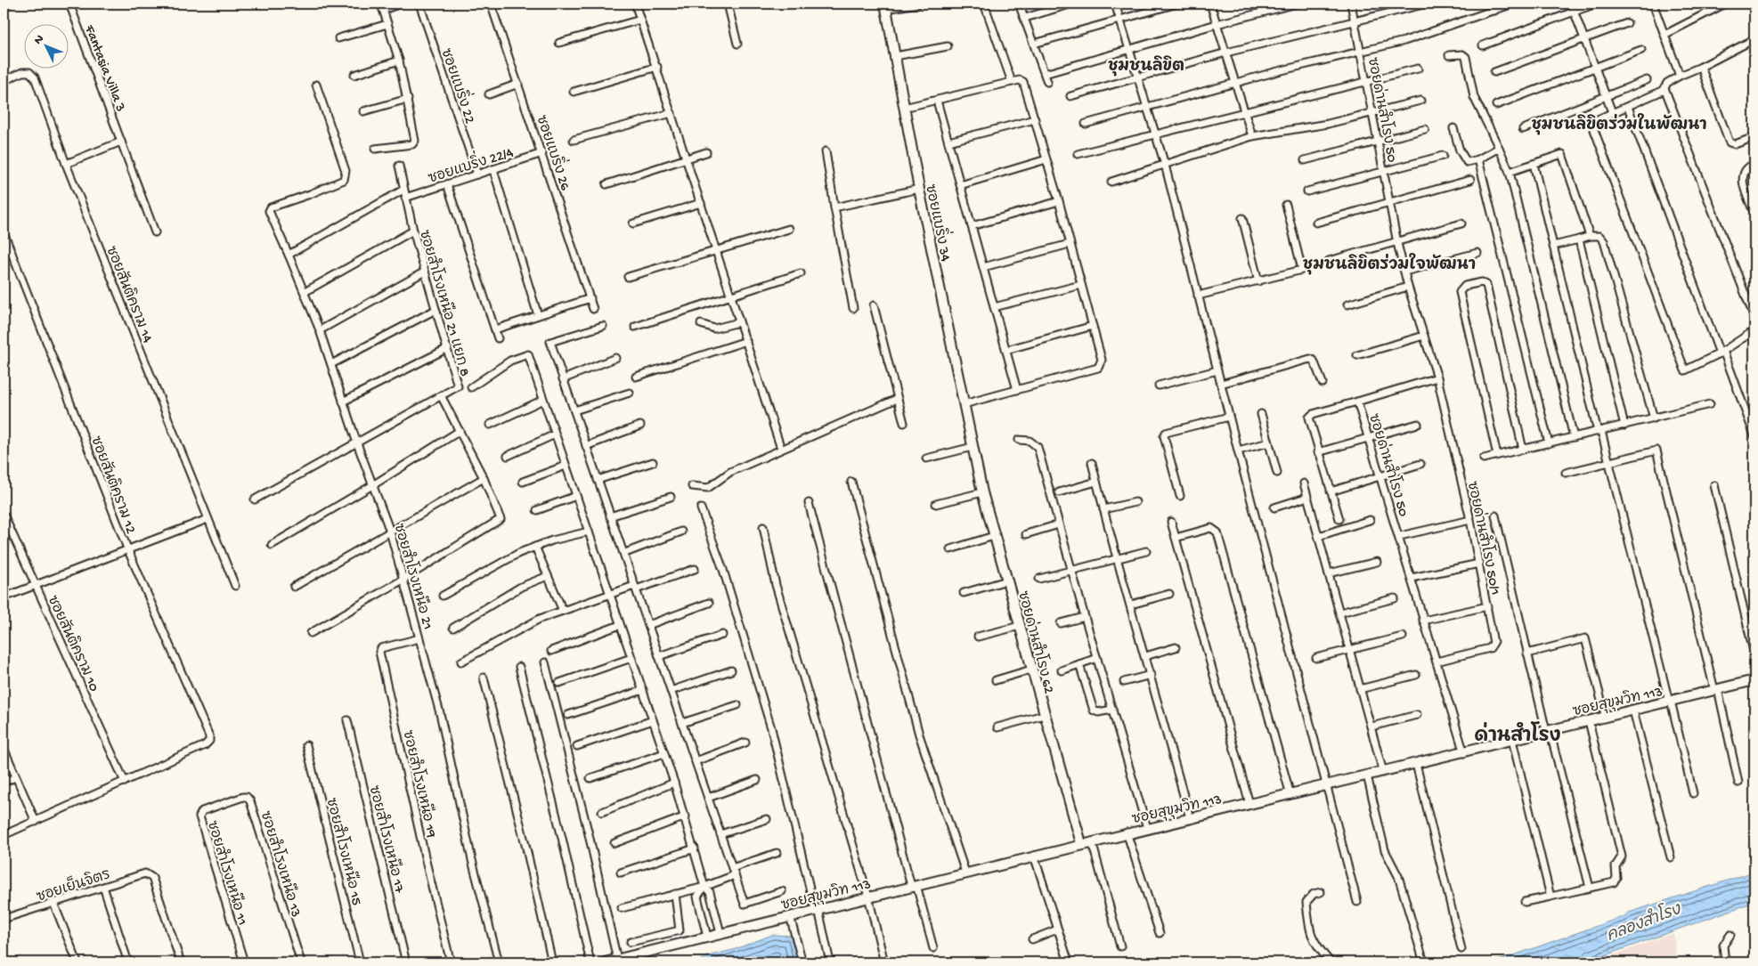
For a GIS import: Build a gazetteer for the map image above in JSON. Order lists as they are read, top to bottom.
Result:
{
  "streets": {
    "main road": ["ซอยแบริ่ง 34", "ซอยด่านสำโรง 62", "ซอยสุขุมวิท 113"],
    "street": [
      "Fantasia Villa 3",
      "ซอยแบริ่ง 22",
      "ซอยด่านสำโรง 50",
      "ซอยแบริ่ง 26",
      "ซอยแบริ่ง 22/4",
      "ซอยสันติคราม 14",
      "ซอยสำโรงเหนือ 21 แยก 8",
      "ซอยสันติคราม 12",
      "ซอยด่านสำโรง 50/1",
      "ซอยสำโรงเหนือ 21",
      "ซอยสันติคราม 10",
      "ซอยสำโรงเหนือ 19",
      "ซอยสำโรงเหนือ 17",
      "ซอยสำโรงเหนือ 15",
      "ซอยสำโรงเหนือ 13",
      "ซอยสำโรงเหนือ 11",
      "ซอยเย็นจิตร"
    ]
  },
  "crossings": [
    ["ซอยแบริ่ง 22", "ซอยแบริ่ง 22/4"],
    ["ซอยด่านสำโรง 50", "ซอยด่านสำโรง 50/1"],
    ["ซอยด่านสำโรง 50", "ซอยสุขุมวิท 113"],
    ["ซอยแบริ่ง 26", "ซอยแบริ่ง 22/4"],
    ["ซอยแบริ่ง 22/4", "ซอยสำโรงเหนือ 21 แยก 8"],
    ["ซอยแบริ่ง 34", "ซอยด่านสำโรง 62"],
    ["ซอยสำโรงเหนือ 21 แยก 8", "ซอยสำโรงเหนือ 21"],
    ["ซอยสันติคราม 12", "ซอยสันติคราม 10"],
    ["ซอยสำโรงเหนือ 21", "ซอยสำโรงเหนือ 19"],
    ["ซอยด่านสำโรง 62", "ซอยสุขุมวิท 113"],
    ["ซอยสำโรงเหนือ 13", "ซอยสำโรงเหนือ 11"]
  ],
  "districts": [
    "ชุมชนลิขิต",
    "ชุมชนลิขิตร่วมในพัฒนา",
    "ชุมชนลิขิตร่วมใจพัฒนา",
    "ด่านสำโรง"
  ],
  "water": ["คลองสำโรง"],
  "north": "top left"
}
